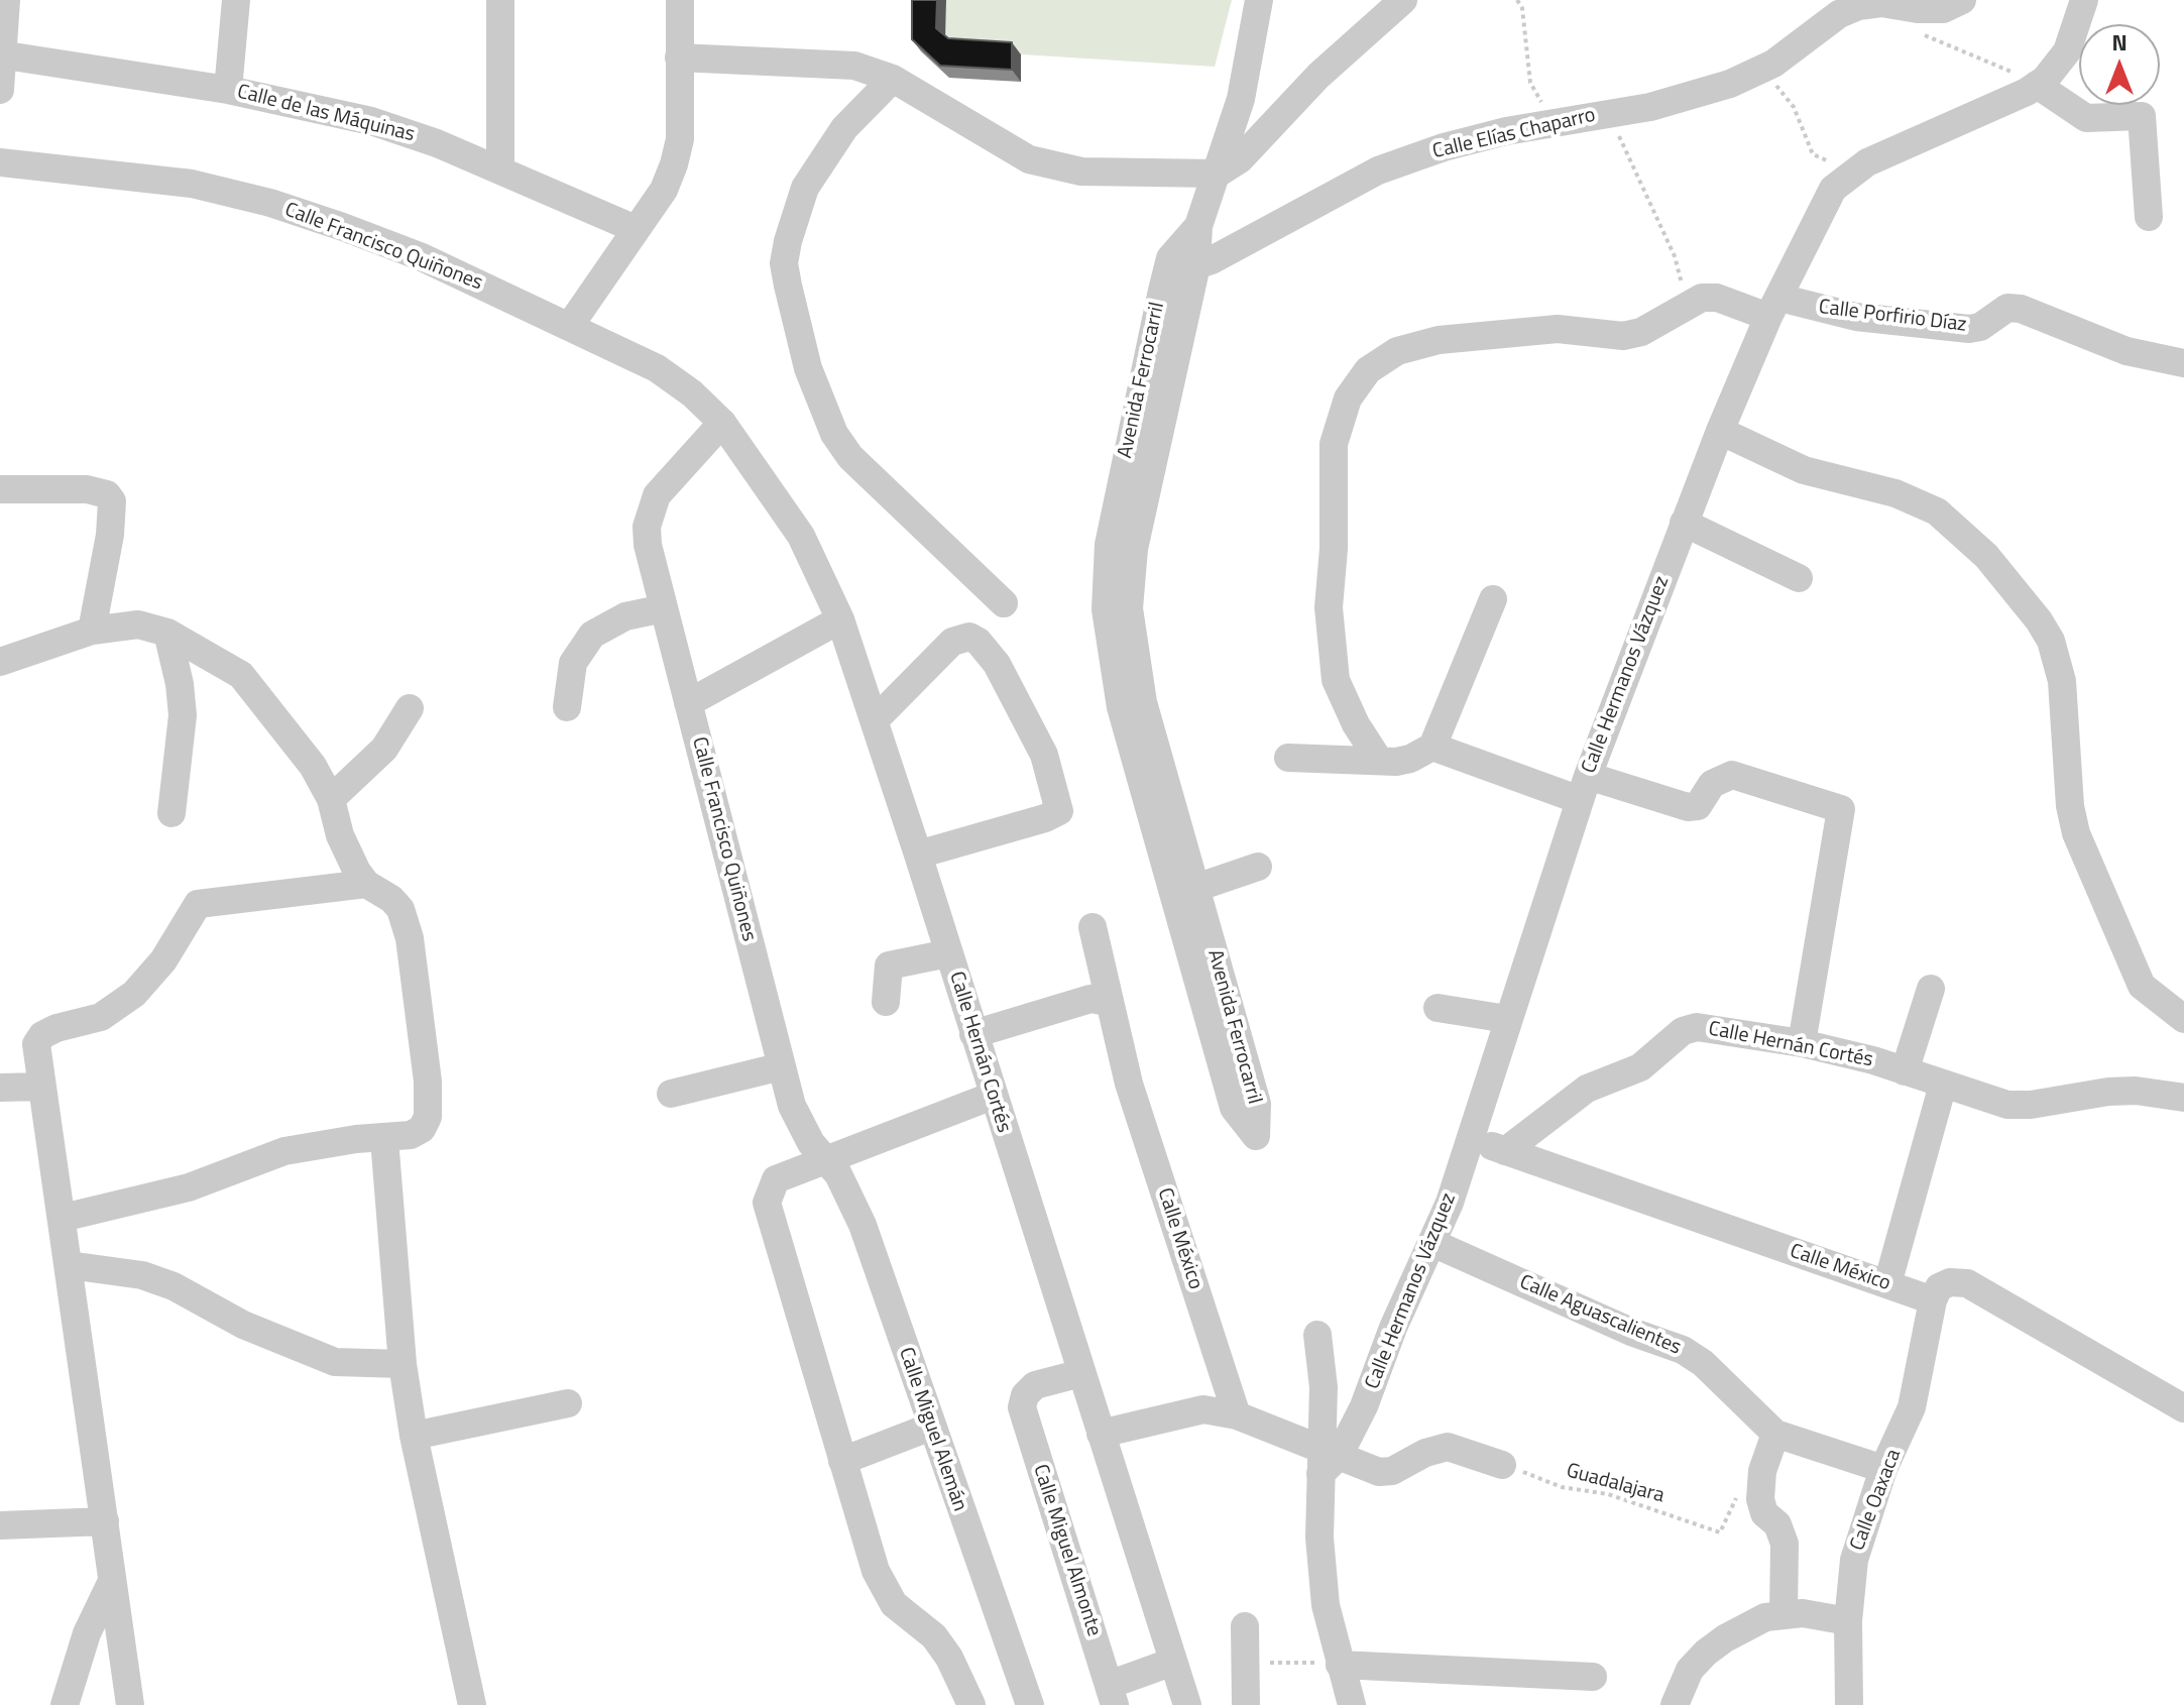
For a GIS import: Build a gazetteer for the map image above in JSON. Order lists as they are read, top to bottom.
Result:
{
  "streets": {
    "street": [
      "Calle de las Máquinas",
      "Calle Elías Chaparro",
      "Calle Francisco Quiñones",
      "Calle Porfirio Díaz",
      "Avenida Ferrocarril",
      "Calle Hermanos Vázquez",
      "Calle Hernán Cortés",
      "Calle México",
      "Calle Aguascalientes",
      "Calle Miguel Alemán",
      "Calle Oaxaca",
      "Calle Miguel Almonte"
    ],
    "path": ["Guadalajara"]
  },
  "crossings": [
    ["Calle Elías Chaparro", "Avenida Ferrocarril"],
    ["Calle Francisco Quiñones", "Calle Hernán Cortés"],
    ["Calle Francisco Quiñones", "Calle Miguel Alemán"],
    ["Calle Porfirio Díaz", "Calle Hermanos Vázquez"],
    ["Calle Hermanos Vázquez", "Calle México"],
    ["Calle Hermanos Vázquez", "Calle Aguascalientes"],
    ["Calle Hernán Cortés", "Calle México"],
    ["Calle Hernán Cortés", "Calle Miguel Almonte"],
    ["Calle México", "Calle Oaxaca"],
    ["Calle Aguascalientes", "Calle Oaxaca"]
  ],
  "north": "top"
}
